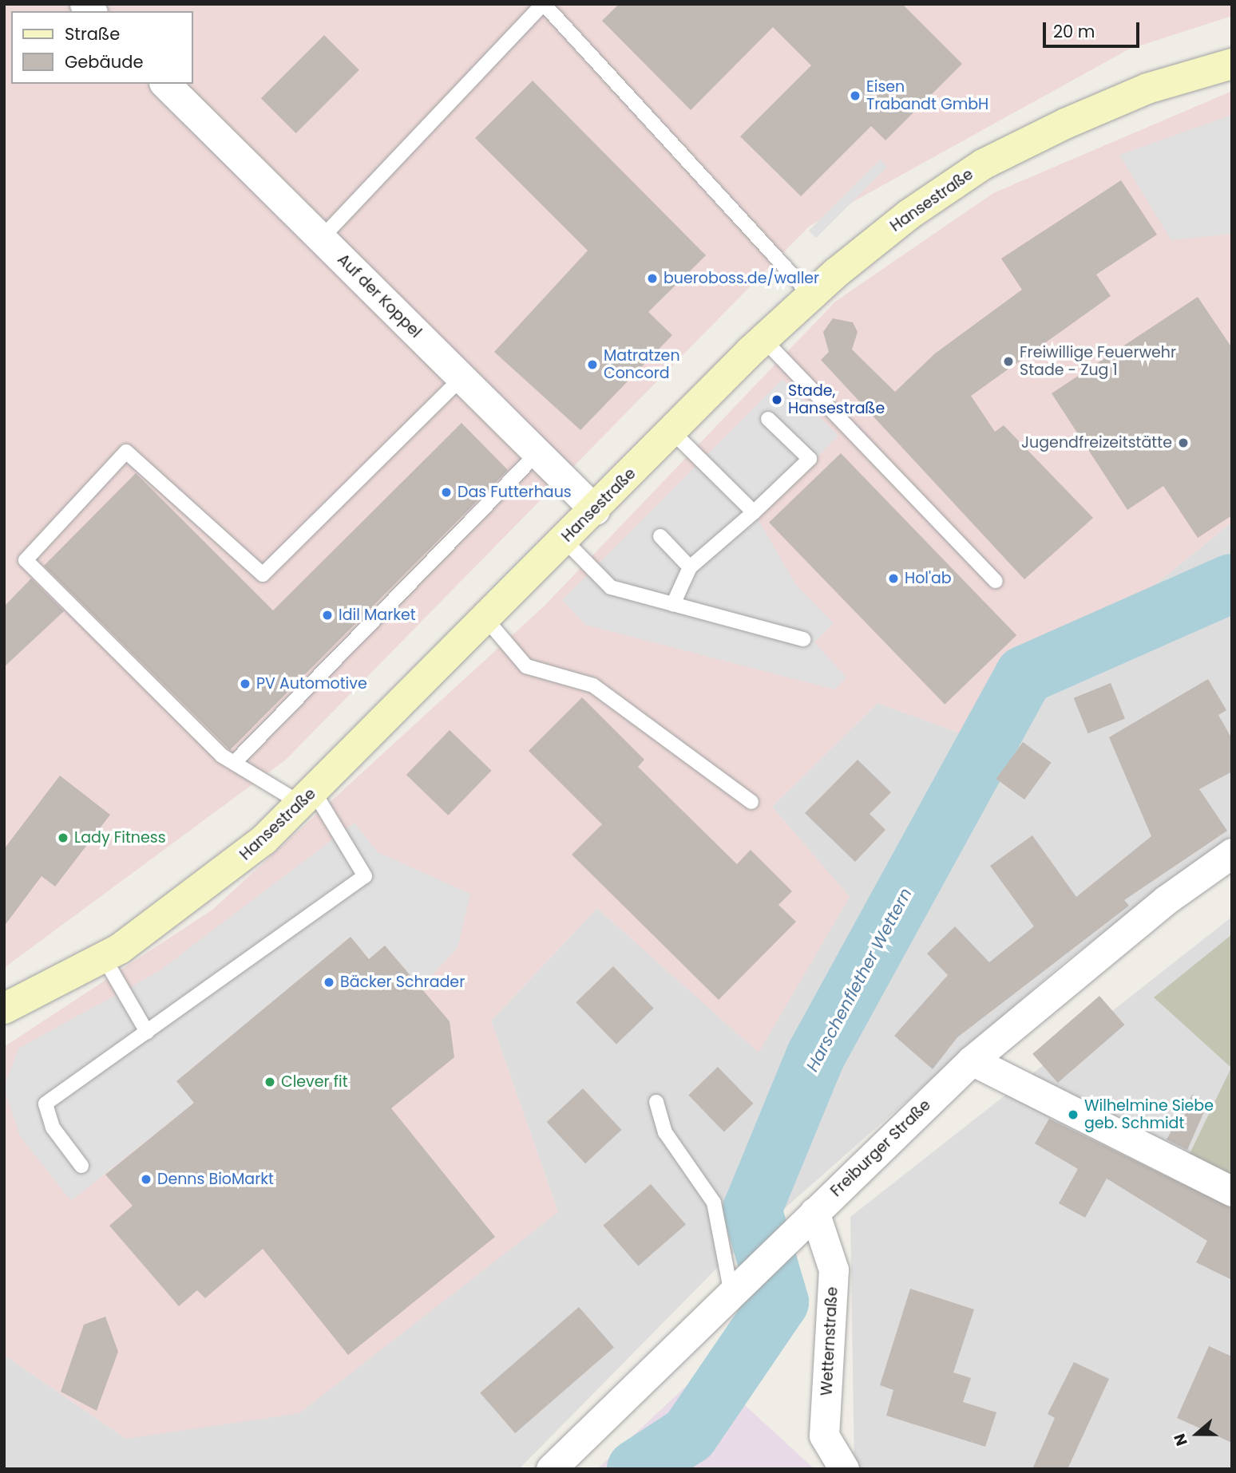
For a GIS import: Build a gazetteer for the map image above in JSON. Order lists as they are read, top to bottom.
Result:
{
  "streets": {
    "main road": ["Hansestraße"],
    "street": ["Auf der Koppel", "Freiburger Straße", "Wetternstraße"]
  },
  "crossings": [
    ["Hansestraße", "Auf der Koppel"],
    ["Freiburger Straße", "Wetternstraße"]
  ],
  "water": ["Harschenflether Wettern"],
  "places": [
    "Eisen Trabandt GmbH",
    "bueroboss.de/waller",
    "Freiwillige Feuerwehr Stade - Zug 1",
    "Matratzen Concord",
    "Stade, Hansestraße",
    "Jugendfreizeitstätte",
    "Das Futterhaus",
    "Hol'ab",
    "Idil Market",
    "PV Automotive",
    "Lady Fitness",
    "Bäcker Schrader",
    "Clever fit",
    "Wilhelmine Siebe geb. Schmidt",
    "Denns BioMarkt"
  ],
  "legend": ["Straße", "Gebäude"],
  "scale_bar": "20 m",
  "north": "left"
}
